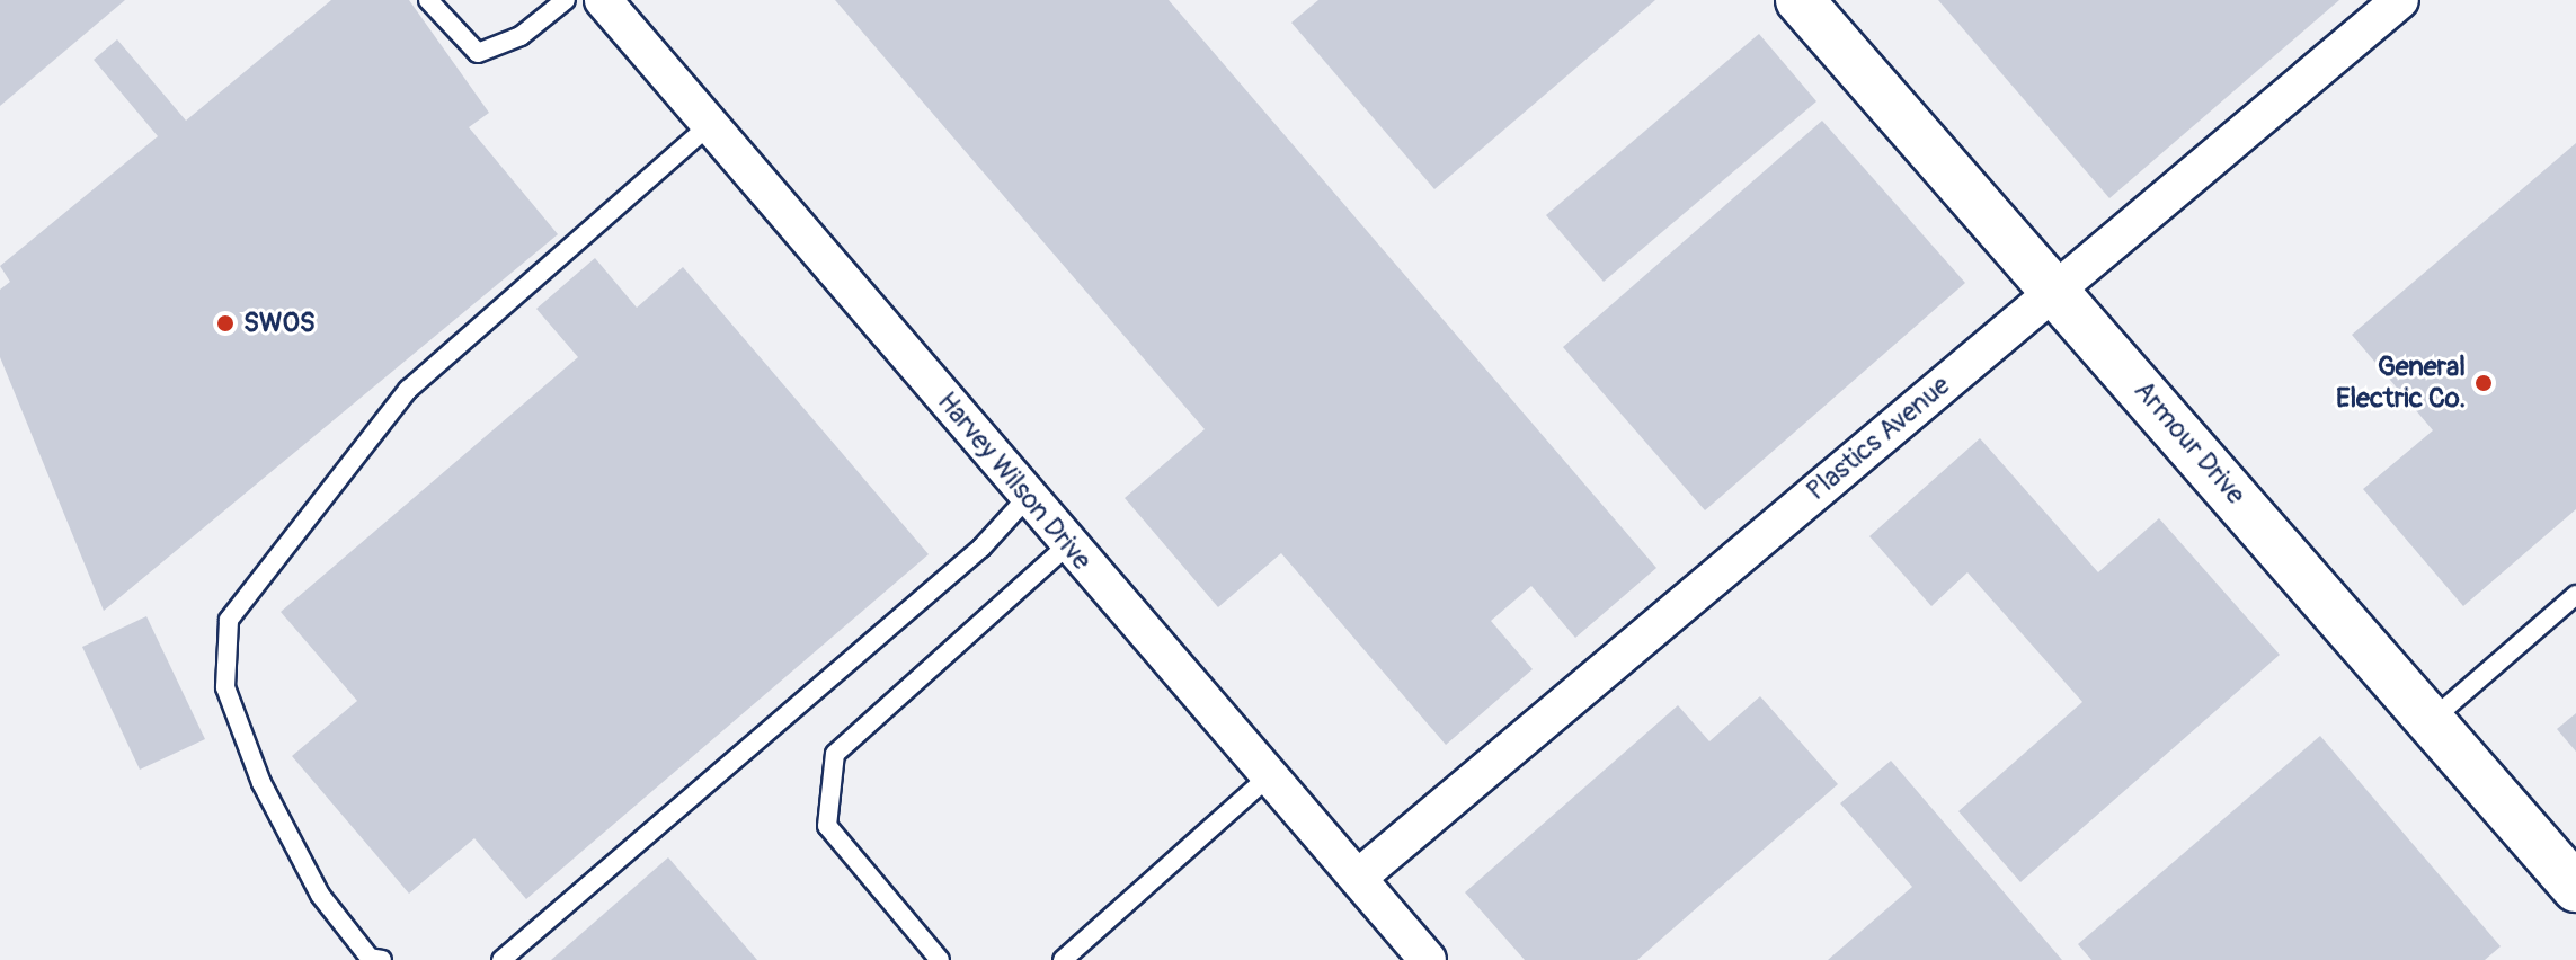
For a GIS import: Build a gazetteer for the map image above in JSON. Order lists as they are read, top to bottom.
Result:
{
  "streets": {
    "street": ["Plastics Avenue", "Armour Drive", "Harvey Wilson Drive"]
  },
  "crossings": [
    ["Plastics Avenue", "Armour Drive"],
    ["Plastics Avenue", "Harvey Wilson Drive"]
  ],
  "places": ["SWOS", "General Electric Co."]
}
